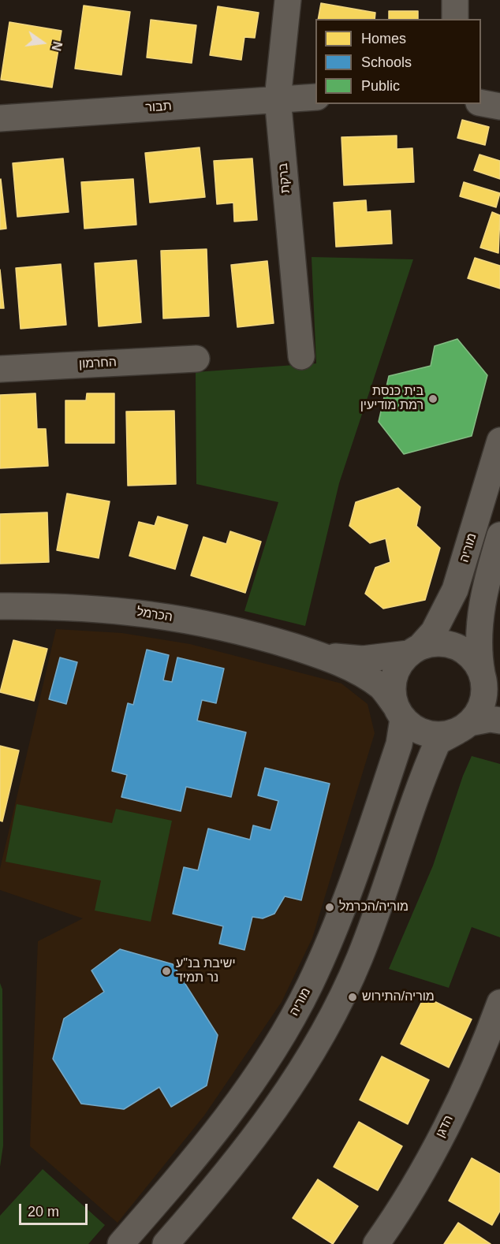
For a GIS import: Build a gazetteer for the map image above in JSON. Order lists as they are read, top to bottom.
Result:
{
  "streets": {
    "street": [
      "תבור",
      "ברקת",
      "החרמון",
      "מוריה",
      "הכרמל",
      "הדגן"
    ]
  },
  "crossings": [
    ["תבור", "ברקת"],
    ["מוריה", "הכרמל"]
  ],
  "places": [
    "בית כנסת רמת מודיעין",
    "מוריה/הכרמל",
    "ישיבת בנ\"ע נר תמיד",
    "מוריה/התירוש"
  ],
  "legend": ["Homes", "Schools", "Public"],
  "scale_bar": "20 m",
  "north": "right"
}
